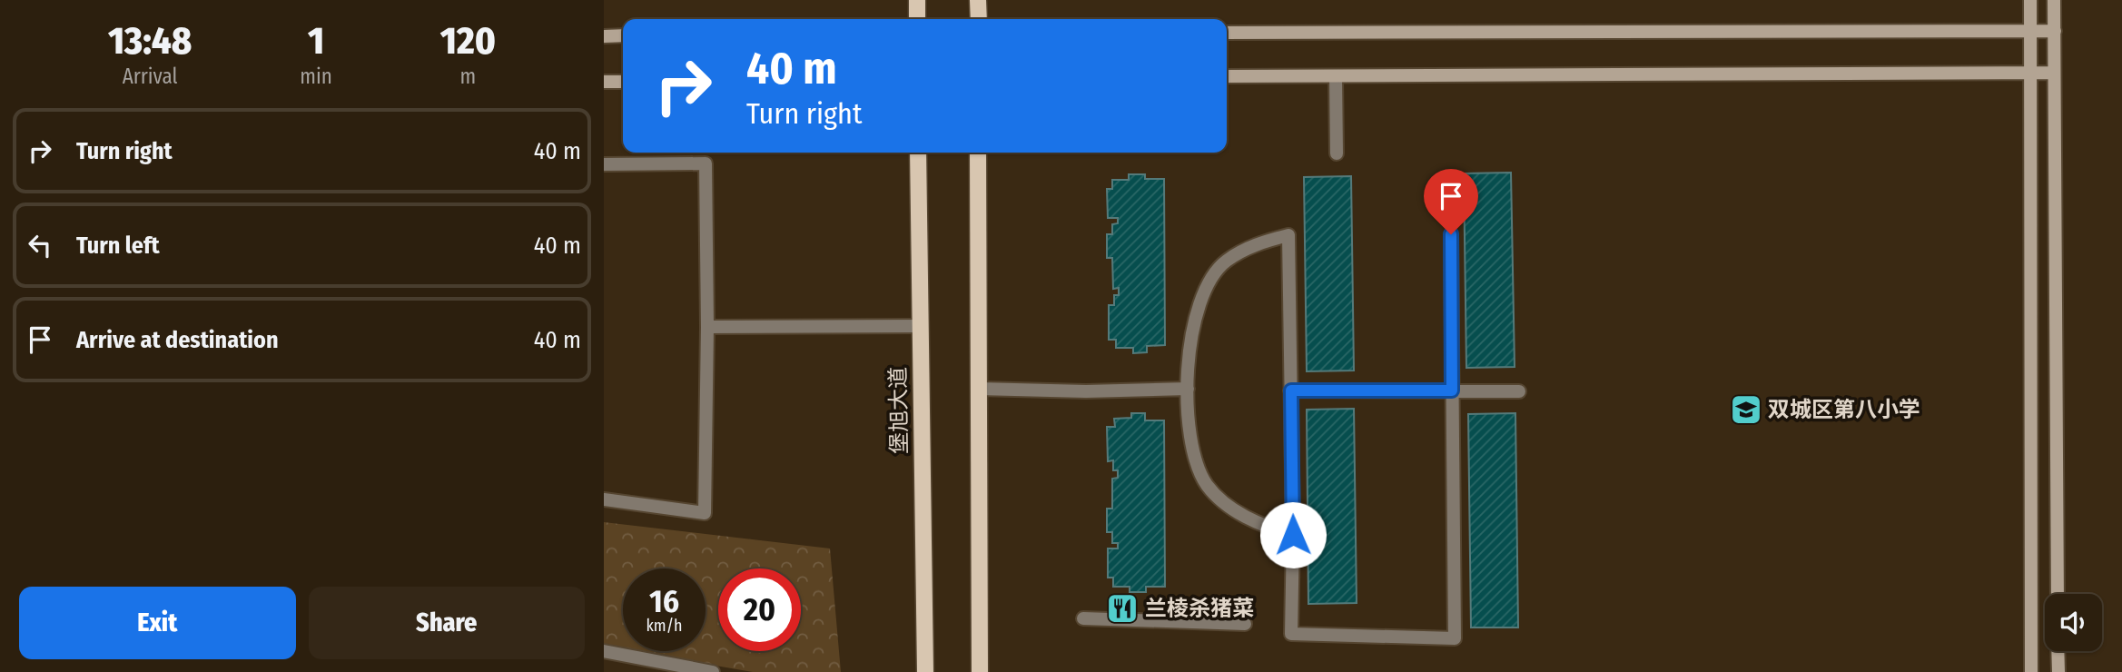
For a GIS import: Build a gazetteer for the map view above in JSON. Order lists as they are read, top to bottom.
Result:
{
  "streets": {
    "main road": ["堡旭大道"]
  },
  "places": {
    "school or university": ["双城区第八小学"],
    "restaurant": ["兰棱杀猪菜"]
  },
  "page": {
    "eta": [
      "13:48",
      "Arrival",
      "1",
      "min",
      "120",
      "m"
    ],
    "turn": ["40 m", "Turn right"],
    "list": [
      {
        "name": "Turn right",
        "value": "40 m"
      },
      {
        "name": "Turn left",
        "value": "40 m"
      },
      {
        "name": "Arrive at destination",
        "value": "40 m"
      }
    ],
    "speed": "16 km/h",
    "limit": "20",
    "buttons": ["Exit", "Share"]
  }
}
